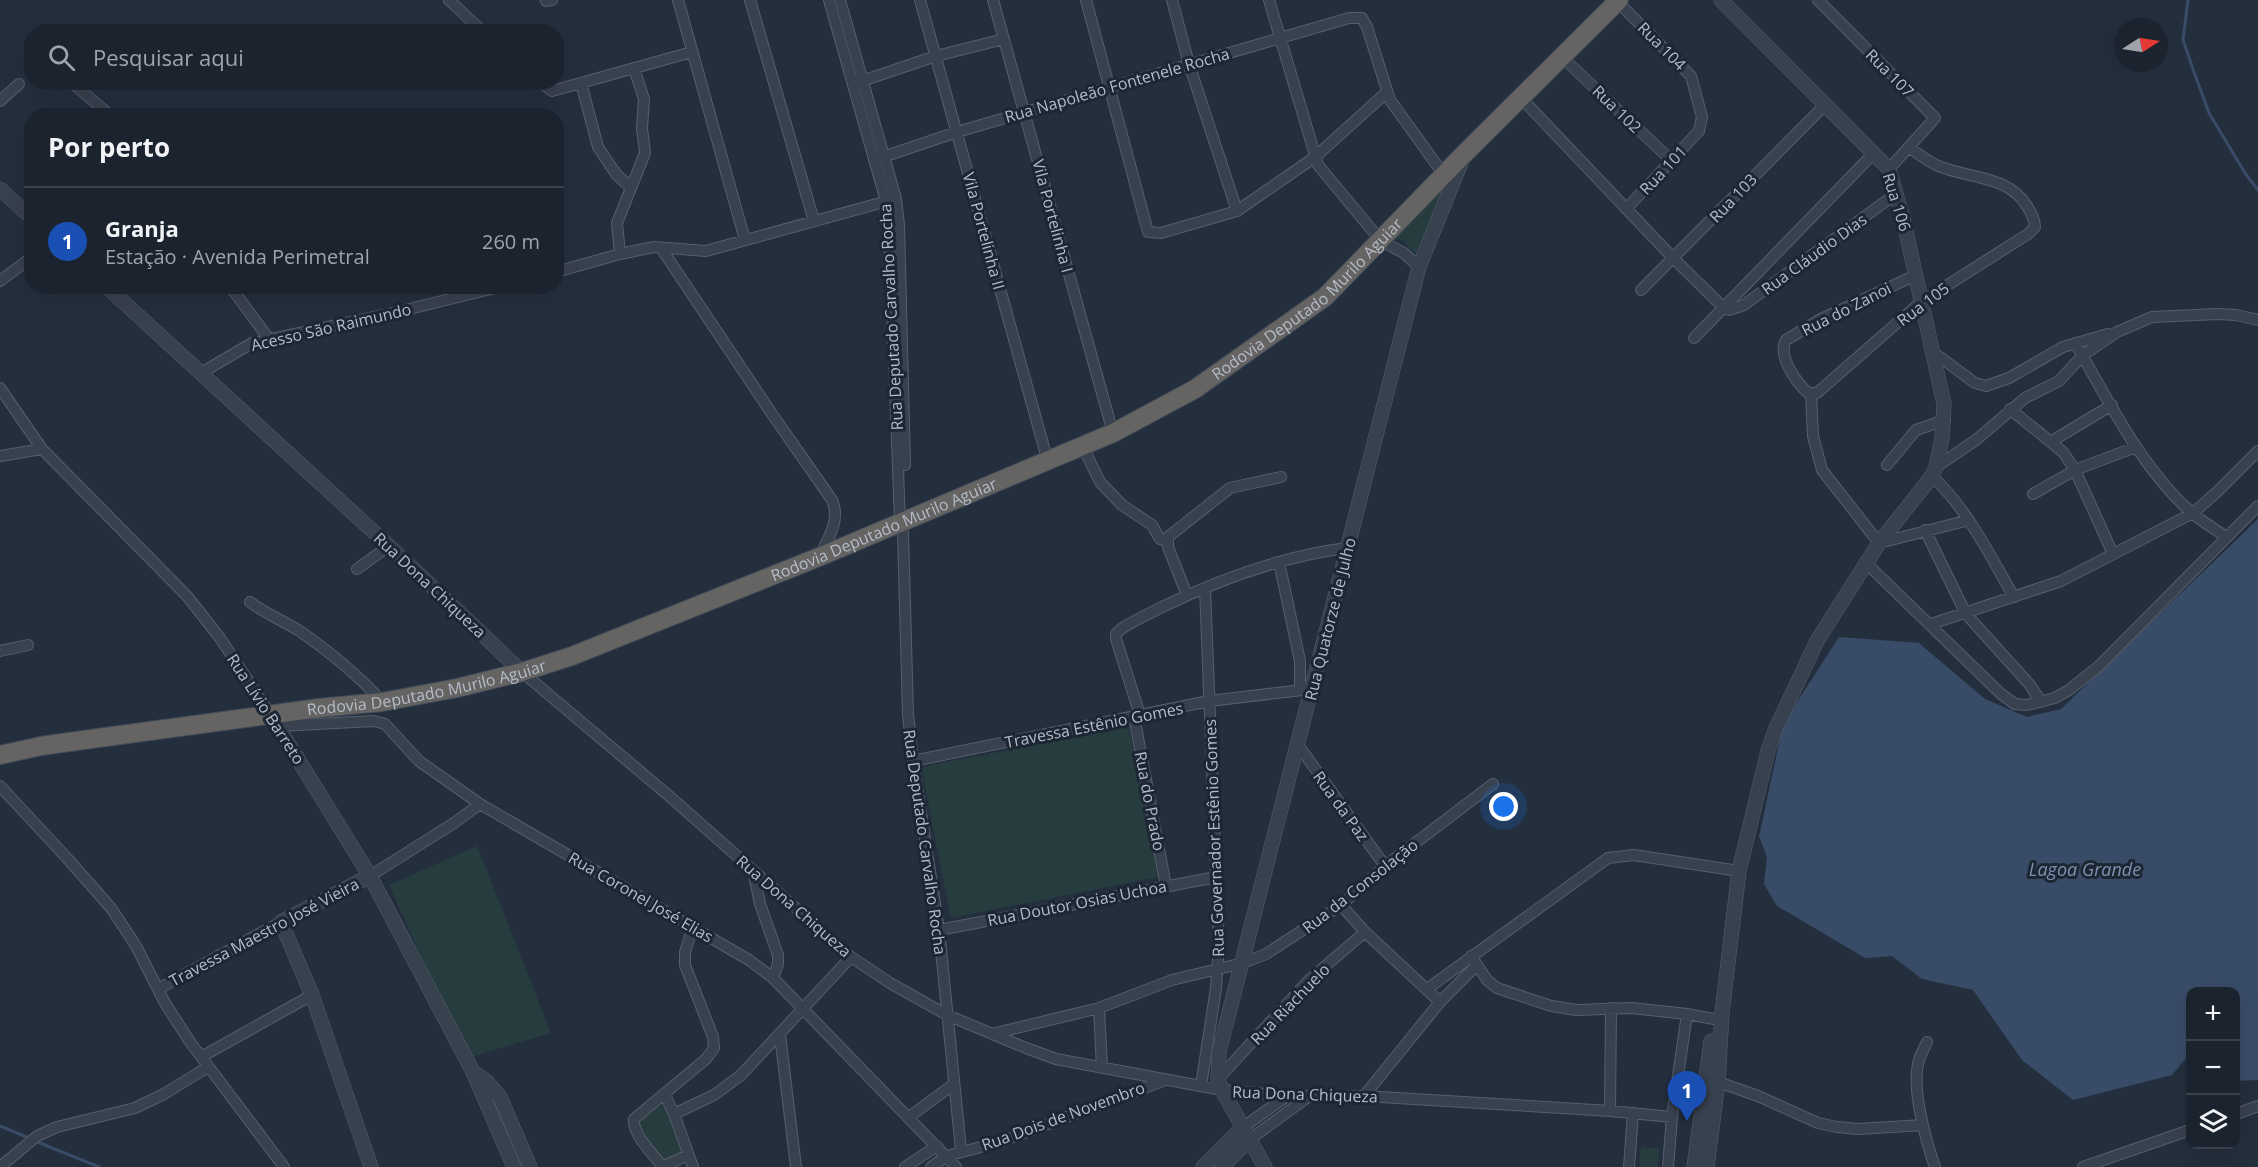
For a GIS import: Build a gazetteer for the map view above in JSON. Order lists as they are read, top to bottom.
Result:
{
  "streets": {
    "highway": ["Rodovia Deputado Murilo Aguiar"],
    "street": [
      "Rua 104",
      "Rua 107",
      "Rua Napoleão Fontenele Rocha",
      "Rua 102",
      "Rua 101",
      "Rua 103",
      "Rua 106",
      "Vila Portelinha I",
      "Vila Portelinha II",
      "Rua Cláudio Dias",
      "Rua 105",
      "Rua do Zanoi",
      "Rua Deputado Carvalho Rocha",
      "Acesso São Raimundo",
      "Rua Dona Chiqueza",
      "Rua Quatorze de Julho",
      "Rua Lívio Barreto",
      "Travessa Estênio Gomes",
      "Rua do Prado",
      "Rua da Paz",
      "Rua Governador Estênio Gomes",
      "Rua da Consolação",
      "Rua Coronel José Elias",
      "Rua Doutor Osias Uchoa",
      "Travessa Maestro José Vieira",
      "Rua Riachuelo",
      "Rua Dois de Novembro"
    ]
  },
  "crossings": [
    ["Rua 104", "Rua 101"],
    ["Rua 104", "Rodovia Deputado Murilo Aguiar"],
    ["Rua 107", "Rua 106"],
    ["Rua 107", "Rua 105"],
    ["Rua Napoleão Fontenele Rocha", "Vila Portelinha I"],
    ["Rua Napoleão Fontenele Rocha", "Vila Portelinha II"],
    ["Rua Napoleão Fontenele Rocha", "Rua Deputado Carvalho Rocha"],
    ["Rua 102", "Rua 101"],
    ["Rua 102", "Rodovia Deputado Murilo Aguiar"],
    ["Rua 103", "Rua 106"],
    ["Rua 106", "Rua Cláudio Dias"],
    ["Rua 106", "Rua 105"],
    ["Rua 106", "Rua do Zanoi"],
    ["Vila Portelinha I", "Rodovia Deputado Murilo Aguiar"],
    ["Vila Portelinha II", "Rodovia Deputado Murilo Aguiar"],
    ["Rodovia Deputado Murilo Aguiar", "Rua Deputado Carvalho Rocha"],
    ["Rodovia Deputado Murilo Aguiar", "Rua Dona Chiqueza"],
    ["Rodovia Deputado Murilo Aguiar", "Rua Quatorze de Julho"],
    ["Rodovia Deputado Murilo Aguiar", "Rua Lívio Barreto"],
    ["Rodovia Deputado Murilo Aguiar", "Rua Coronel José Elias"],
    ["Rua 105", "Rua do Zanoi"],
    ["Rua Deputado Carvalho Rocha", "Rua Dona Chiqueza"],
    ["Rua Deputado Carvalho Rocha", "Travessa Estênio Gomes"],
    ["Rua Deputado Carvalho Rocha", "Rua Doutor Osias Uchoa"],
    ["Rua Deputado Carvalho Rocha", "Rua Dois de Novembro"],
    ["Acesso São Raimundo", "Rua Dona Chiqueza"],
    ["Rua Dona Chiqueza", "Rua Quatorze de Julho"],
    ["Rua Dona Chiqueza", "Rua Governador Estênio Gomes"],
    ["Rua Dona Chiqueza", "Rua da Consolação"],
    ["Rua Dona Chiqueza", "Rua Riachuelo"],
    ["Rua Dona Chiqueza", "Rua Dois de Novembro"],
    ["Rua Quatorze de Julho", "Travessa Estênio Gomes"],
    ["Rua Quatorze de Julho", "Rua da Paz"],
    ["Rua Quatorze de Julho", "Rua da Consolação"],
    ["Rua Quatorze de Julho", "Rua Riachuelo"],
    ["Rua Lívio Barreto", "Rua Coronel José Elias"],
    ["Rua Lívio Barreto", "Travessa Maestro José Vieira"],
    ["Travessa Estênio Gomes", "Rua do Prado"],
    ["Travessa Estênio Gomes", "Rua Governador Estênio Gomes"],
    ["Rua do Prado", "Rua Doutor Osias Uchoa"],
    ["Rua da Paz", "Rua da Consolação"],
    ["Rua Governador Estênio Gomes", "Rua da Consolação"],
    ["Rua Governador Estênio Gomes", "Rua Doutor Osias Uchoa"],
    ["Rua Coronel José Elias", "Rua Dois de Novembro"]
  ],
  "water": ["Lagoa Grande"],
  "north": "right",
  "page": {
    "search": "Pesquisar aqui",
    "heading": "Por perto",
    "list": [
      {
        "mark": "1",
        "name": "Granja",
        "note": "Estação · Avenida Perimetral",
        "value": "260 m"
      }
    ],
    "map_buttons": ["+", "−"],
    "pins": "1"
  }
}
